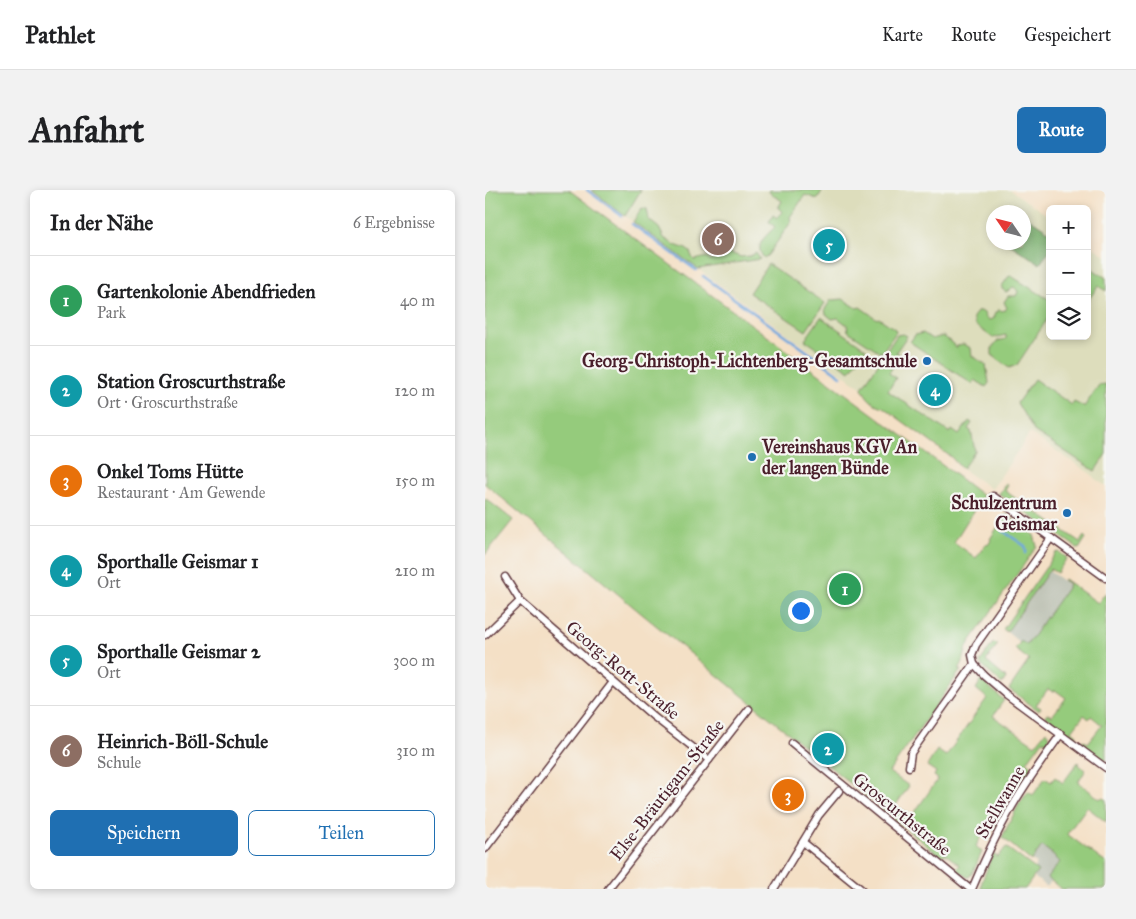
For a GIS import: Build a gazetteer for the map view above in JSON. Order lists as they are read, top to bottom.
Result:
{
  "streets": {
    "street": [
      "Georg-Rott-Straße",
      "Else-Bräutigam-Straße",
      "Stellwanne",
      "Groscurthstraße"
    ]
  },
  "crossings": [
    ["Georg-Rott-Straße", "Else-Bräutigam-Straße"],
    ["Stellwanne", "Groscurthstraße"]
  ],
  "places": ["Georg-Christoph-Lichtenberg-Gesamtschule", "Vereinshaus KGV An der langen Bünde", "Schulzentrum Geismar"],
  "north": "top left",
  "page": {
    "header": "Pathlet",
    "nav": ["Karte", "Route", "Gespeichert"],
    "buttons": [
      "Route",
      ["Speichern", "Teilen"]
    ],
    "title": "Anfahrt",
    "heading": ["In der Nähe", "6 Ergebnisse"],
    "map_buttons": ["+", "−"],
    "pins": [
      "6",
      "5",
      "4",
      "1",
      "2",
      "3"
    ],
    "list": [
      {
        "mark": "1",
        "name": "Gartenkolonie Abendfrieden",
        "note": "Park",
        "value": "40 m"
      },
      {
        "mark": "2",
        "name": "Station Groscurthstraße",
        "note": "Ort · Groscurthstraße",
        "value": "120 m"
      },
      {
        "mark": "3",
        "name": "Onkel Toms Hütte",
        "note": "Restaurant · Am Gewende",
        "value": "150 m"
      },
      {
        "mark": "4",
        "name": "Sporthalle Geismar 1",
        "note": "Ort",
        "value": "210 m"
      },
      {
        "mark": "5",
        "name": "Sporthalle Geismar 2",
        "note": "Ort",
        "value": "300 m"
      },
      {
        "mark": "6",
        "name": "Heinrich-Böll-Schule",
        "note": "Schule",
        "value": "310 m"
      }
    ]
  }
}
